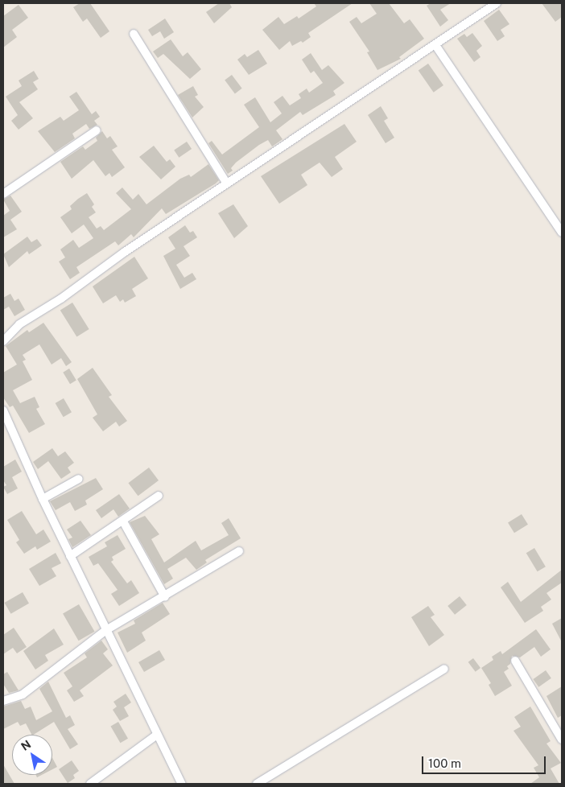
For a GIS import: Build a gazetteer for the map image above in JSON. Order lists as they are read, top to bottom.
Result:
{
  "scale_bar": "100 m",
  "north": "top left"
}
